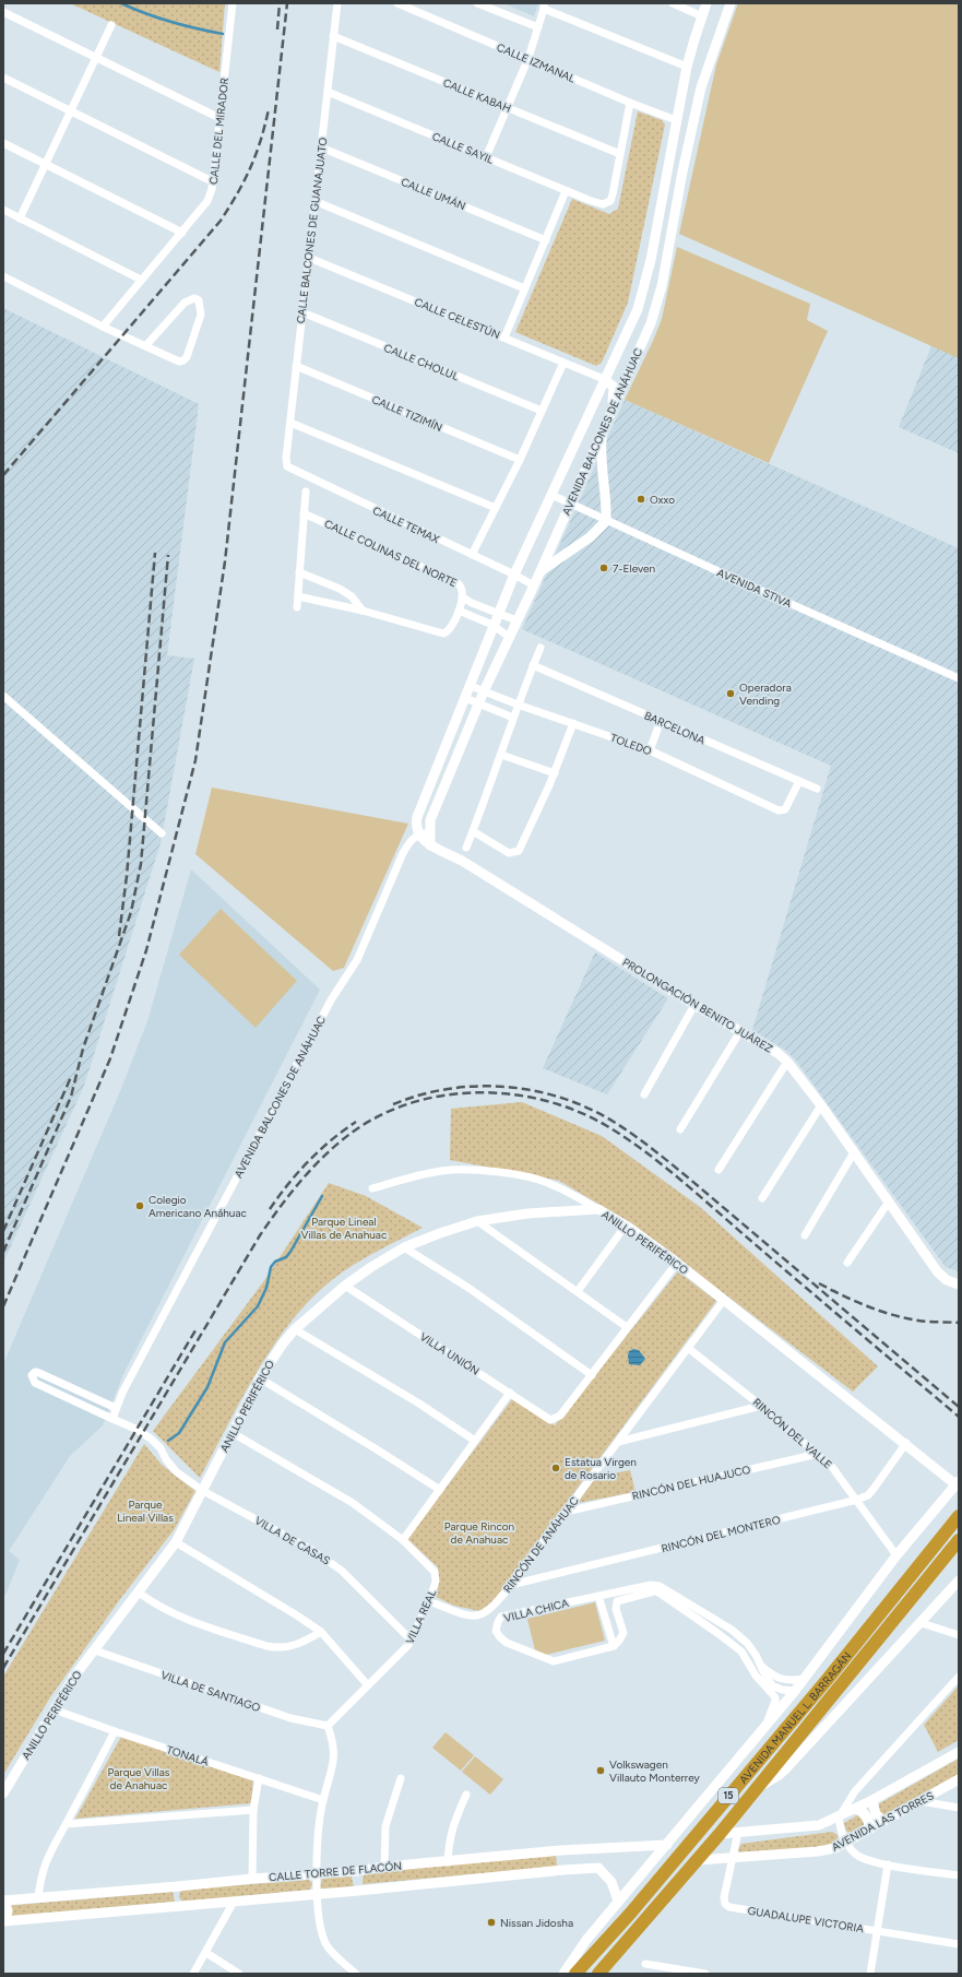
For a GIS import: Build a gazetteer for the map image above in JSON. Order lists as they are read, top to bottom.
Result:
{
  "streets": {
    "highway": ["AVENIDA MANUEL L. BARRAGÁN", "15"],
    "street": [
      "CALLE IZMANAL",
      "CALLE KABAH",
      "CALLE DEL MIRADOR",
      "CALLE SAYIL",
      "CALLE UMÁN",
      "CALLE BALCONES DE GUANAJUATO",
      "CALLE CELESTÚN",
      "CALLE CHOLUL",
      "CALLE TIZIMÍN",
      "AVENIDA BALCONES DE ANÁHUAC",
      "CALLE TEMAX",
      "CALLE COLINAS DEL NORTE",
      "AVENIDA STIVA",
      "BARCELONA",
      "TOLEDO",
      "PROLONGACIÓN BENITO JUÁREZ",
      "ANILLO PERIFÉRICO",
      "VILLA UNIÓN",
      "RINCÓN DEL VALLE",
      "RINCÓN DEL HUAJUCO",
      "RINCÓN DEL MONTERO",
      "VILLA DE CASAS",
      "RINCÓN DE ANÁHUAC",
      "VILLA CHICA",
      "VILLA REAL",
      "VILLA DE SANTIAGO",
      "TONALÁ",
      "AVENIDA LAS TORRES",
      "CALLE TORRE DE FLACÓN",
      "GUADALUPE VICTORIA"
    ]
  },
  "crossings": [
    ["CALLE IZMANAL", "AVENIDA BALCONES DE ANÁHUAC"],
    ["CALLE KABAH", "CALLE SAYIL"],
    ["CALLE KABAH", "CALLE BALCONES DE GUANAJUATO"],
    ["CALLE SAYIL", "CALLE BALCONES DE GUANAJUATO"],
    ["CALLE UMÁN", "CALLE BALCONES DE GUANAJUATO"],
    ["CALLE BALCONES DE GUANAJUATO", "CALLE CELESTÚN"],
    ["CALLE BALCONES DE GUANAJUATO", "CALLE CHOLUL"],
    ["CALLE BALCONES DE GUANAJUATO", "CALLE TIZIMÍN"],
    ["CALLE BALCONES DE GUANAJUATO", "CALLE TEMAX"],
    ["CALLE CELESTÚN", "AVENIDA BALCONES DE ANÁHUAC"],
    ["AVENIDA BALCONES DE ANÁHUAC", "CALLE TEMAX"],
    ["AVENIDA BALCONES DE ANÁHUAC", "CALLE COLINAS DEL NORTE"],
    ["AVENIDA BALCONES DE ANÁHUAC", "AVENIDA STIVA"],
    ["AVENIDA BALCONES DE ANÁHUAC", "TOLEDO"],
    ["AVENIDA BALCONES DE ANÁHUAC", "PROLONGACIÓN BENITO JUÁREZ"],
    ["BARCELONA", "TOLEDO"],
    ["ANILLO PERIFÉRICO", "VILLA UNIÓN"],
    ["ANILLO PERIFÉRICO", "RINCÓN DEL MONTERO"],
    ["ANILLO PERIFÉRICO", "VILLA DE CASAS"],
    ["ANILLO PERIFÉRICO", "RINCÓN DE ANÁHUAC"],
    ["ANILLO PERIFÉRICO", "VILLA DE SANTIAGO"],
    ["ANILLO PERIFÉRICO", "TONALÁ"],
    ["RINCÓN DEL VALLE", "RINCÓN DEL HUAJUCO"],
    ["RINCÓN DEL VALLE", "RINCÓN DEL MONTERO"],
    ["RINCÓN DEL VALLE", "RINCÓN DE ANÁHUAC"],
    ["RINCÓN DEL HUAJUCO", "RINCÓN DE ANÁHUAC"],
    ["RINCÓN DEL MONTERO", "RINCÓN DE ANÁHUAC"],
    ["VILLA DE CASAS", "VILLA REAL"],
    ["RINCÓN DE ANÁHUAC", "VILLA REAL"],
    ["VILLA REAL", "VILLA DE SANTIAGO"],
    ["AVENIDA MANUEL L. BARRAGÁN", "AVENIDA LAS TORRES"],
    ["AVENIDA LAS TORRES", "GUADALUPE VICTORIA"]
  ],
  "parks": [
    "Parque Lineal Villas de Anahuac",
    "Parque Lineal Villas",
    "Parque Rincon de Anahuac",
    "Parque Villas de Anahuac"
  ],
  "places": [
    "Oxxo",
    "7-Eleven",
    "Operadora Vending",
    "Colegio Americano Anáhuac",
    "Estatua Virgen de Rosario",
    "Volkswagen Villauto Monterrey",
    "Nissan Jidosha"
  ]
}
